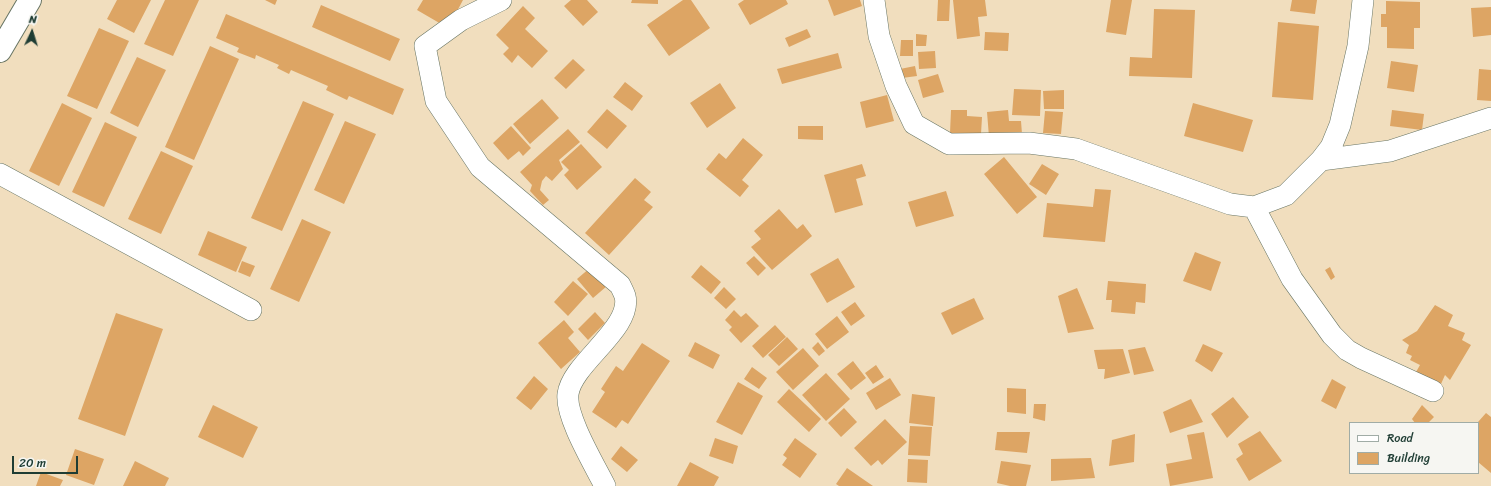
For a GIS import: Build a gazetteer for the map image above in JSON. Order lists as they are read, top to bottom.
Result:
{
  "legend": ["Road", "Building"],
  "scale_bar": "20 m",
  "north": "top"
}
